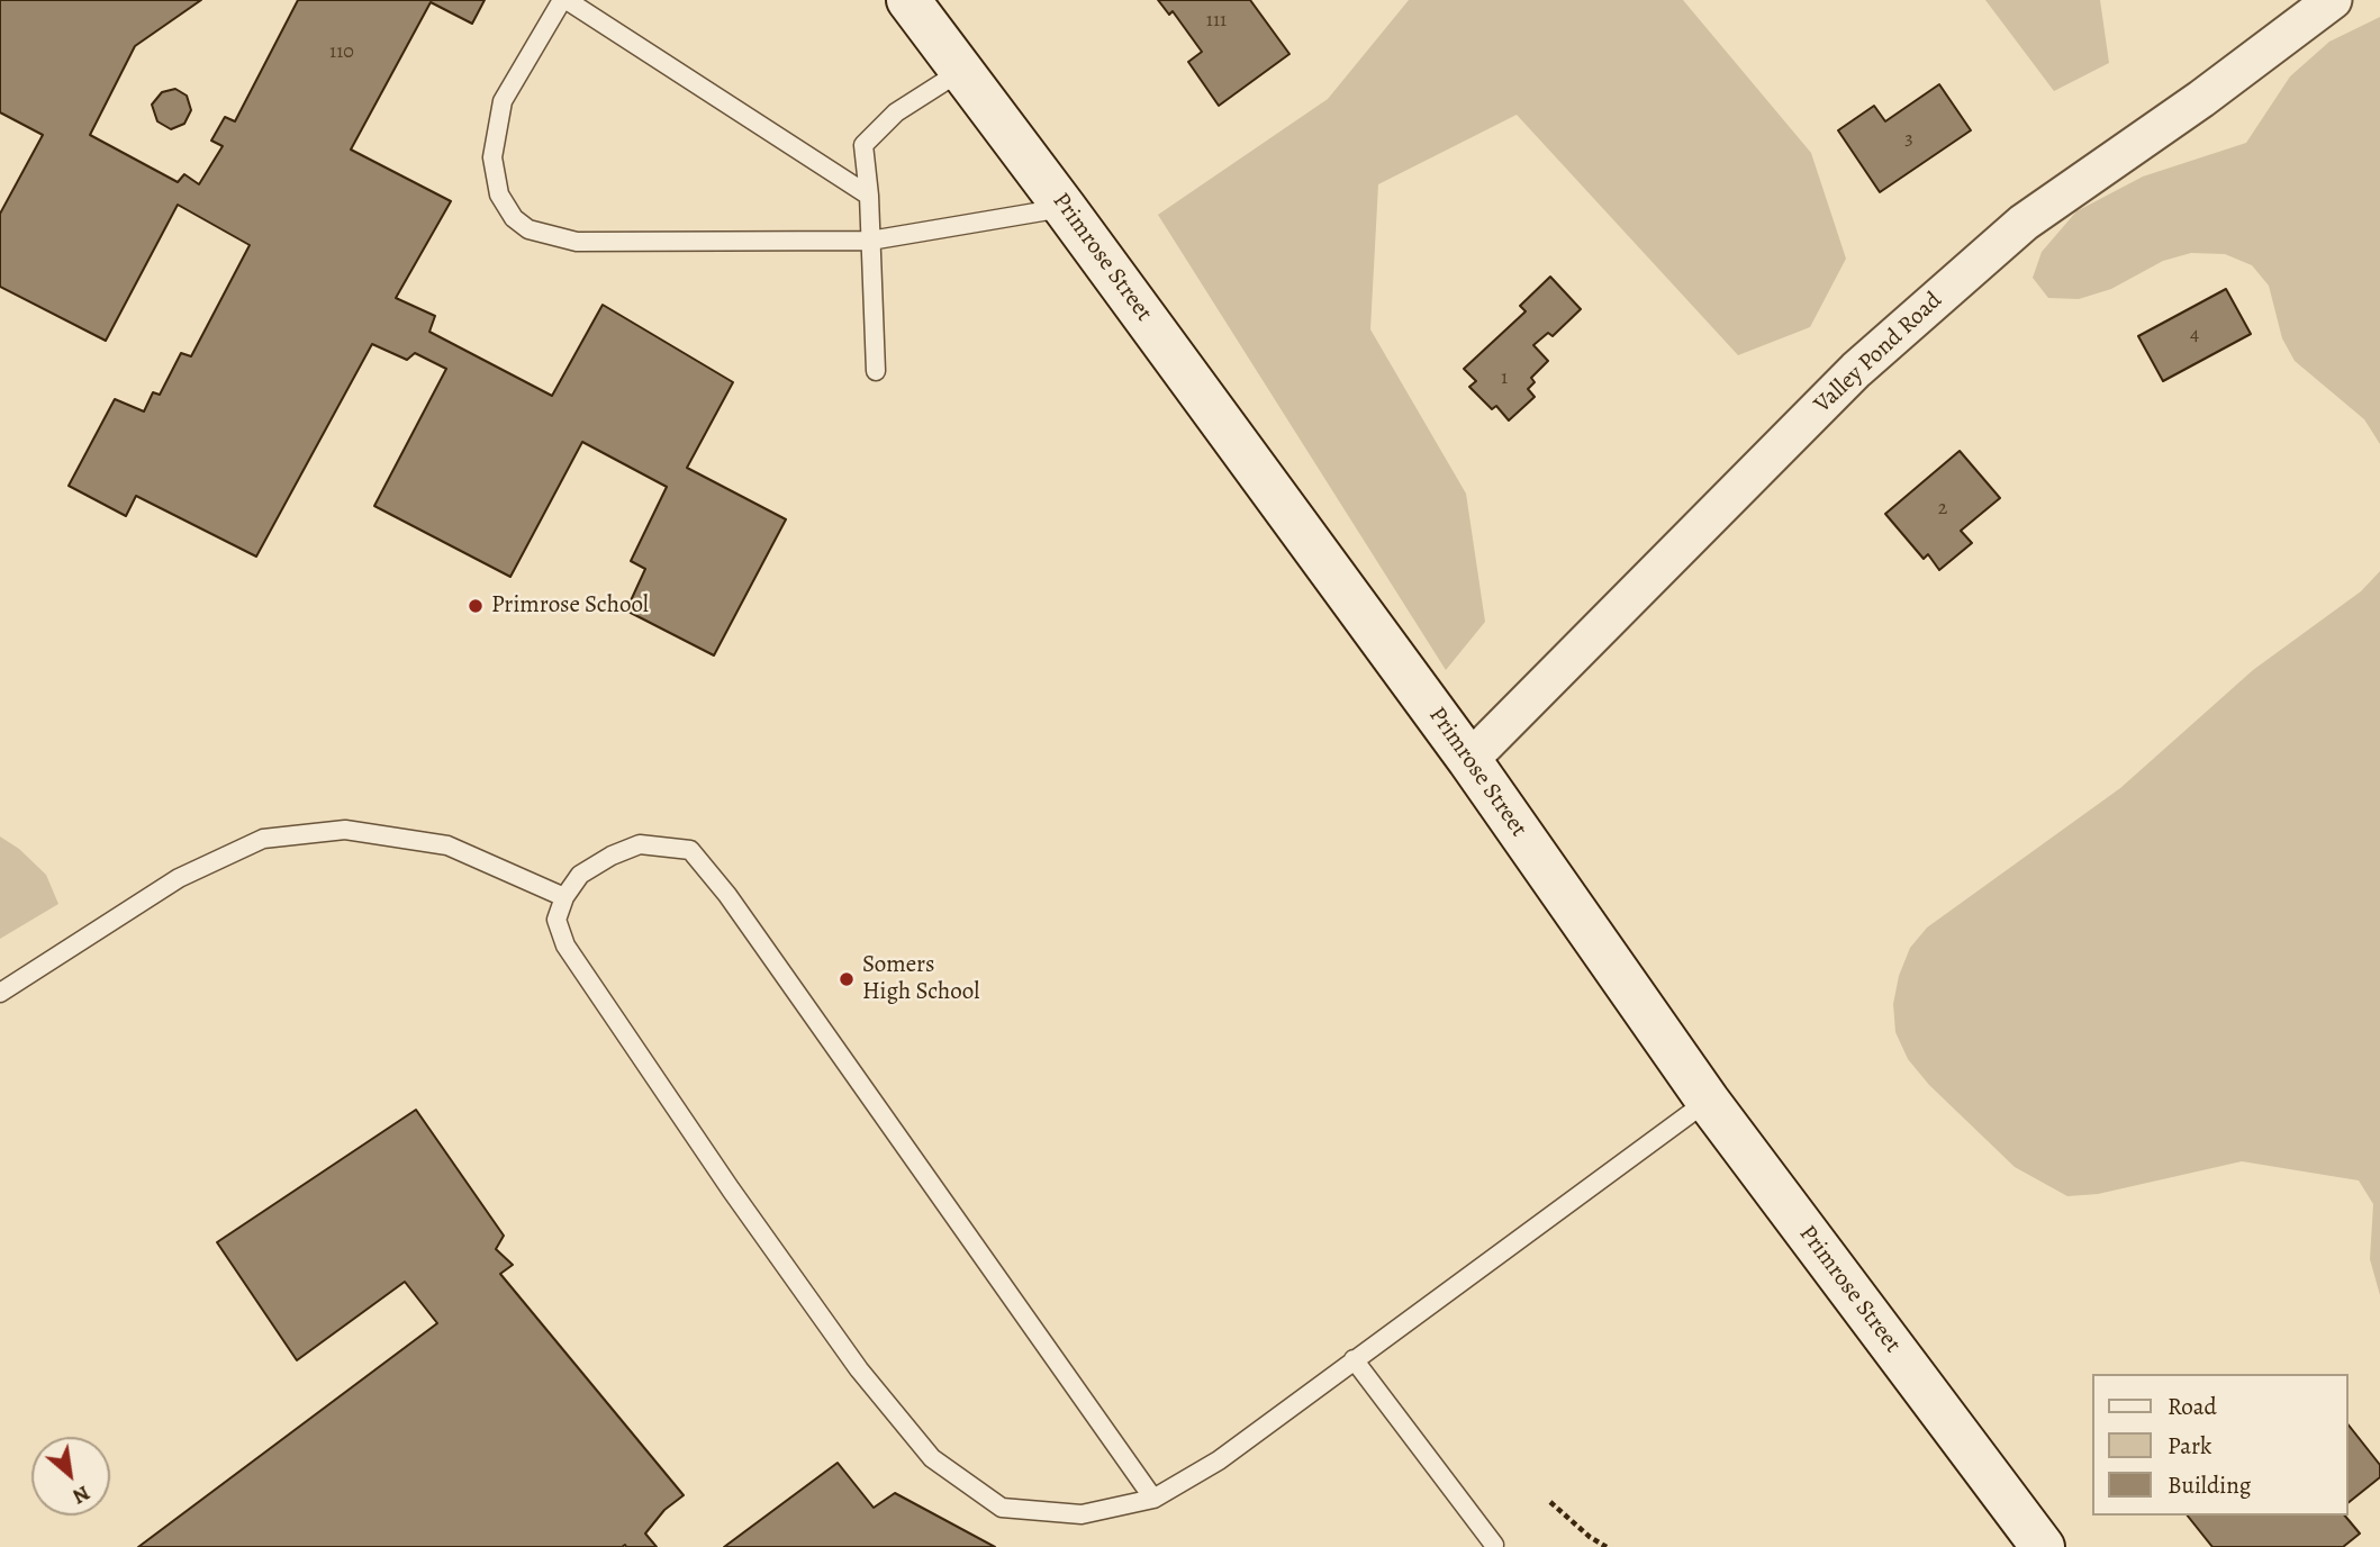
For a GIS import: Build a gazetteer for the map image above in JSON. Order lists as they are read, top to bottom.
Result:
{
  "streets": {
    "main road": ["Primrose Street"],
    "street": ["Valley Pond Road"]
  },
  "crossings": [
    ["Primrose Street", "Valley Pond Road"]
  ],
  "places": ["Primrose School", "Somers High School"],
  "house_numbers": [
    "111",
    "110",
    "3",
    "4",
    "1",
    "2"
  ],
  "legend": ["Road", "Park", "Building"],
  "north": "bottom right"
}
